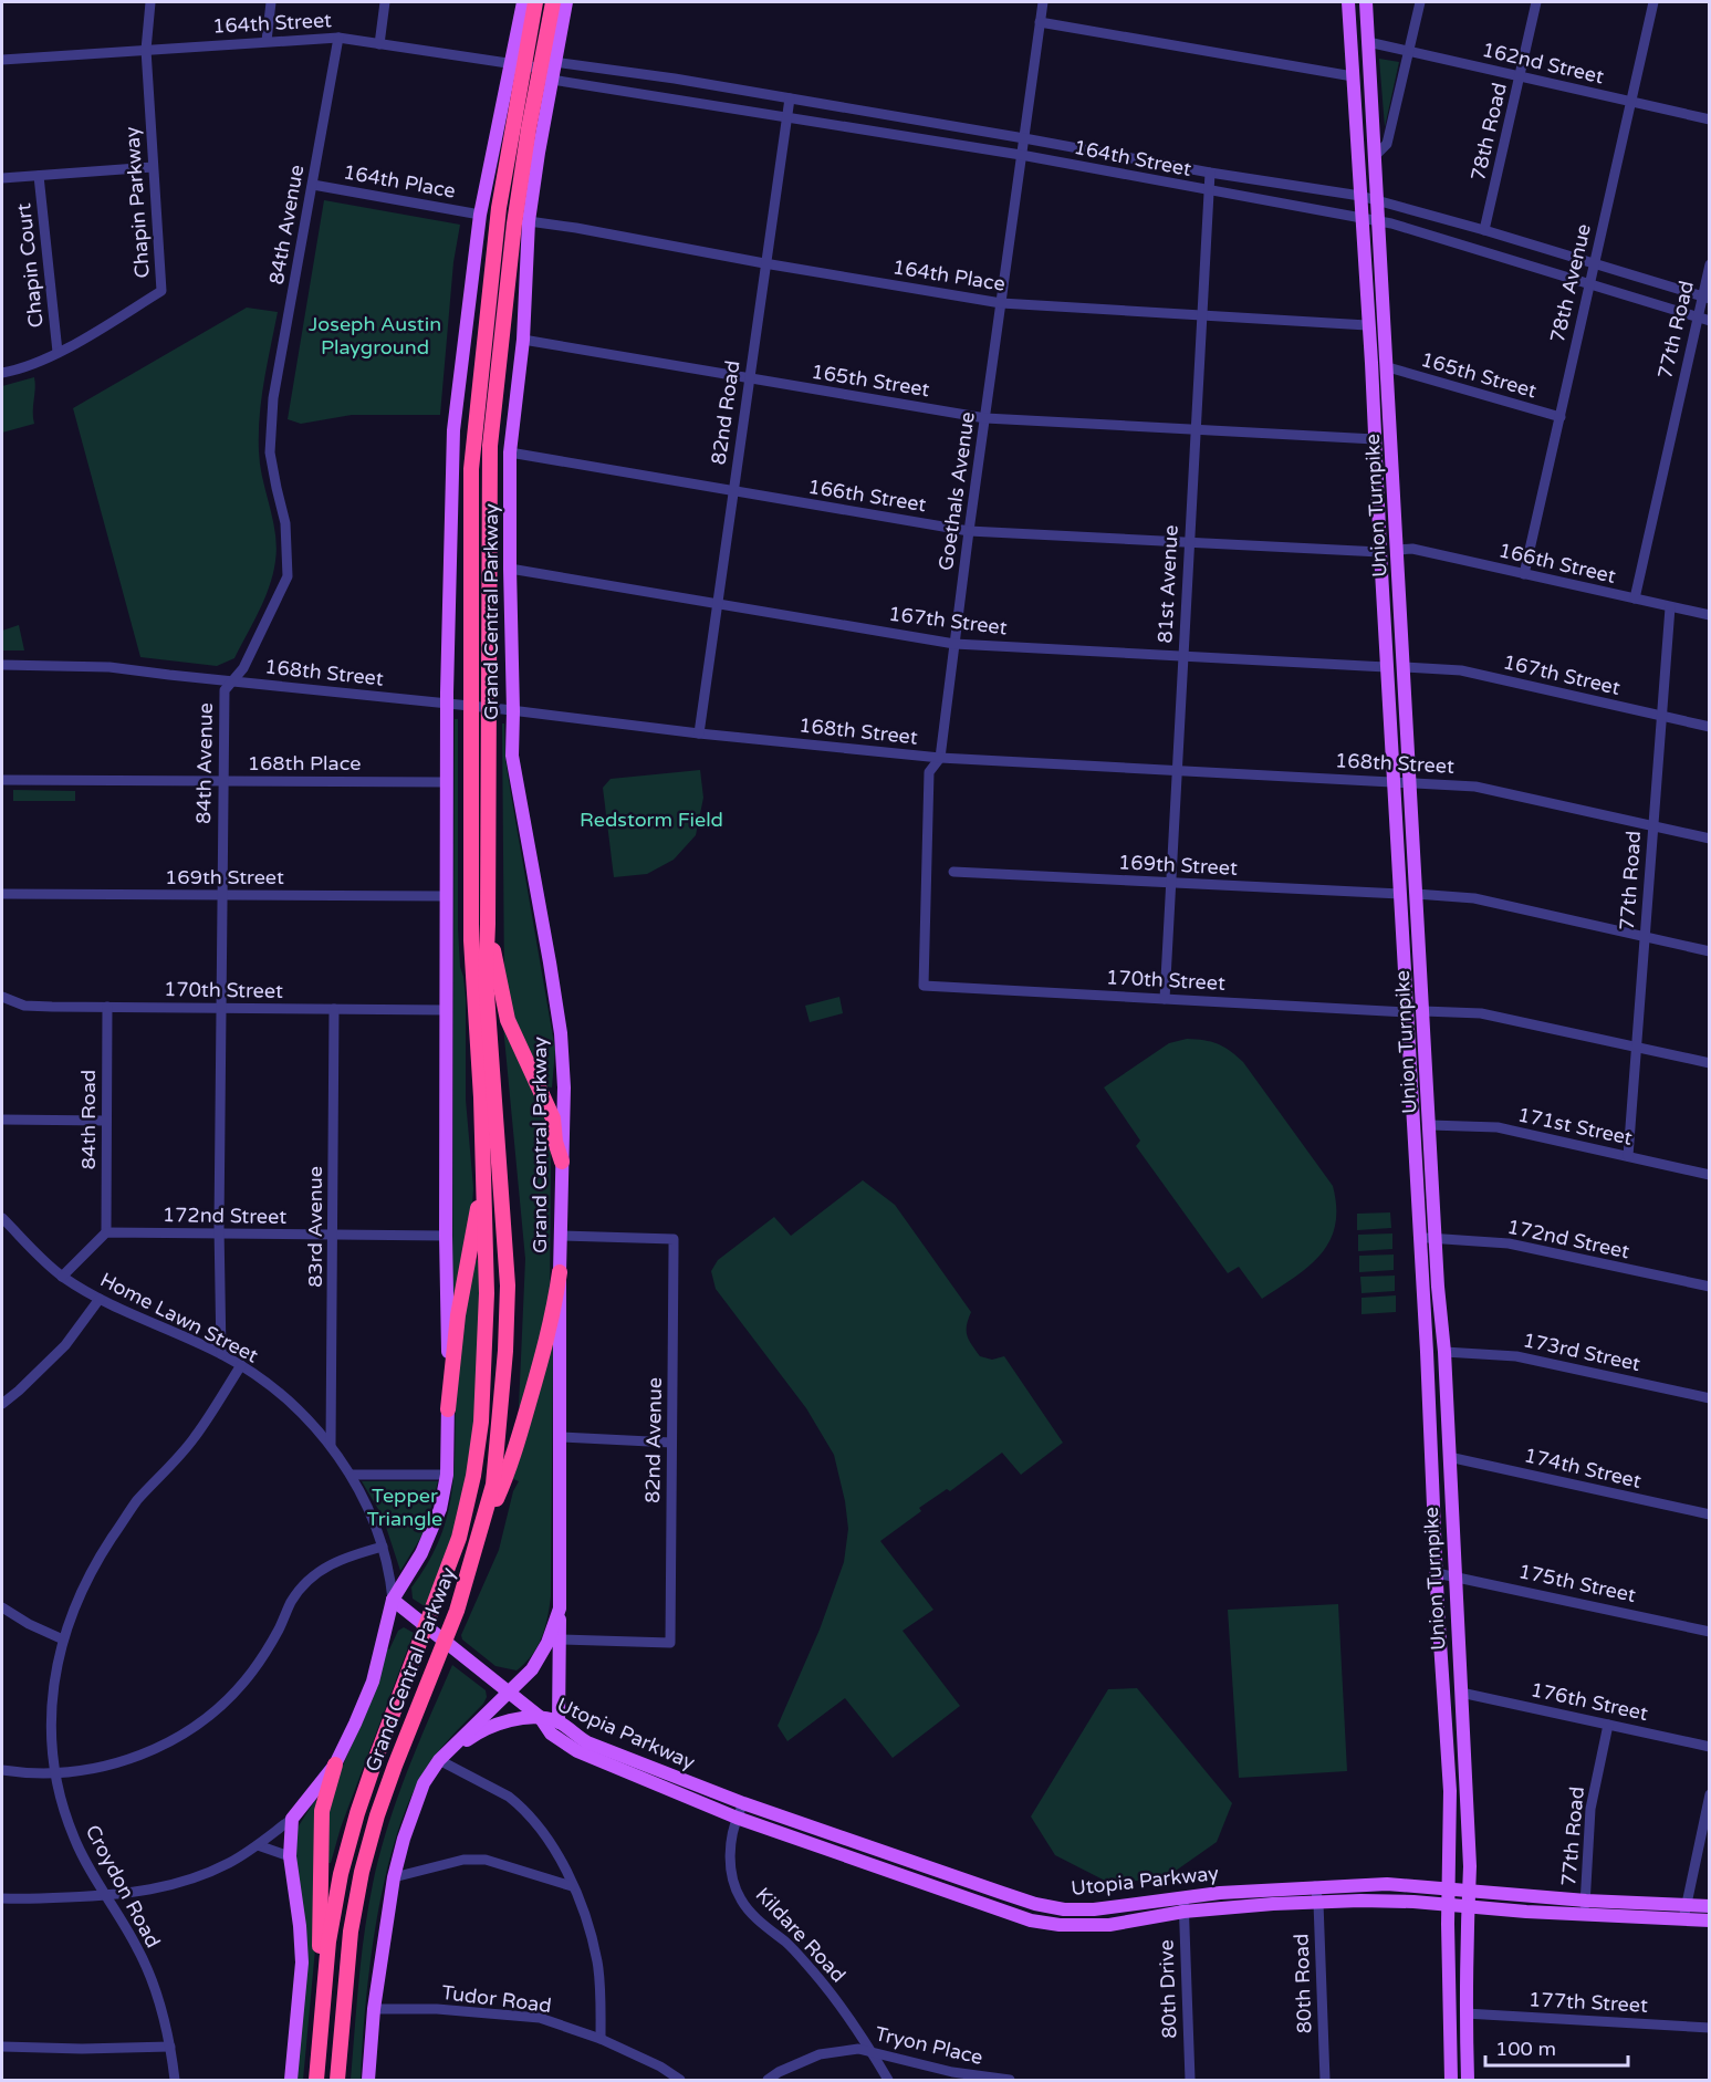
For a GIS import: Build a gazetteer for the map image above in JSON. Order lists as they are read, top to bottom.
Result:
{
  "streets": {
    "highway": ["Grand Central Parkway"],
    "main road": ["Union Turnpike", "Utopia Parkway"],
    "street": [
      "164th Street",
      "162nd Street",
      "78th Road",
      "164th Place",
      "Chapin Parkway",
      "84th Avenue",
      "Chapin Court",
      "78th Avenue",
      "77th Road",
      "165th Street",
      "82nd Road",
      "Goethals Avenue",
      "166th Street",
      "81st Avenue",
      "167th Street",
      "168th Street",
      "168th Place",
      "169th Street",
      "170th Street",
      "84th Road",
      "171st Street",
      "172nd Street",
      "83rd Avenue",
      "Home Lawn Street",
      "173rd Street",
      "82nd Avenue",
      "174th Street",
      "175th Street",
      "176th Street",
      "Croydon Road",
      "Kildare Road",
      "80th Road",
      "80th Drive",
      "Tudor Road",
      "177th Street",
      "Tryon Place"
    ]
  },
  "crossings": [
    ["164th Street", "78th Road"],
    ["164th Street", "Chapin Parkway"],
    ["164th Street", "84th Avenue"],
    ["164th Street", "78th Avenue"],
    ["164th Street", "77th Road"],
    ["164th Street", "82nd Road"],
    ["164th Street", "Goethals Avenue"],
    ["164th Street", "Union Turnpike"],
    ["164th Street", "81st Avenue"],
    ["164th Street", "Grand Central Parkway"],
    ["162nd Street", "78th Road"],
    ["162nd Street", "78th Avenue"],
    ["162nd Street", "Union Turnpike"],
    ["164th Place", "84th Avenue"],
    ["164th Place", "82nd Road"],
    ["164th Place", "Goethals Avenue"],
    ["164th Place", "Union Turnpike"],
    ["164th Place", "81st Avenue"],
    ["164th Place", "Grand Central Parkway"],
    ["Chapin Parkway", "Chapin Court"],
    ["84th Avenue", "168th Street"],
    ["84th Avenue", "168th Place"],
    ["84th Avenue", "169th Street"],
    ["84th Avenue", "170th Street"],
    ["84th Avenue", "172nd Street"],
    ["84th Avenue", "Home Lawn Street"],
    ["78th Avenue", "165th Street"],
    ["78th Avenue", "166th Street"],
    ["77th Road", "166th Street"],
    ["77th Road", "167th Street"],
    ["77th Road", "168th Street"],
    ["77th Road", "171st Street"],
    ["77th Road", "176th Street"],
    ["77th Road", "Utopia Parkway"],
    ["165th Street", "82nd Road"],
    ["165th Street", "Goethals Avenue"],
    ["165th Street", "Union Turnpike"],
    ["165th Street", "81st Avenue"],
    ["165th Street", "Grand Central Parkway"],
    ["82nd Road", "166th Street"],
    ["82nd Road", "167th Street"],
    ["82nd Road", "168th Street"],
    ["Goethals Avenue", "166th Street"],
    ["Goethals Avenue", "167th Street"],
    ["Goethals Avenue", "168th Street"],
    ["Goethals Avenue", "170th Street"],
    ["166th Street", "Union Turnpike"],
    ["166th Street", "81st Avenue"],
    ["166th Street", "Grand Central Parkway"],
    ["Union Turnpike", "167th Street"],
    ["Union Turnpike", "168th Street"],
    ["Union Turnpike", "169th Street"],
    ["Union Turnpike", "170th Street"],
    ["Union Turnpike", "171st Street"],
    ["Union Turnpike", "172nd Street"],
    ["Union Turnpike", "173rd Street"],
    ["Union Turnpike", "174th Street"],
    ["Union Turnpike", "175th Street"],
    ["Union Turnpike", "176th Street"],
    ["Union Turnpike", "Utopia Parkway"],
    ["Union Turnpike", "177th Street"],
    ["81st Avenue", "167th Street"],
    ["81st Avenue", "168th Street"],
    ["81st Avenue", "169th Street"],
    ["81st Avenue", "170th Street"],
    ["Grand Central Parkway", "167th Street"],
    ["Grand Central Parkway", "168th Street"],
    ["Grand Central Parkway", "168th Place"],
    ["Grand Central Parkway", "169th Street"],
    ["Grand Central Parkway", "170th Street"],
    ["Grand Central Parkway", "172nd Street"],
    ["Grand Central Parkway", "Home Lawn Street"],
    ["Grand Central Parkway", "82nd Avenue"],
    ["Grand Central Parkway", "Tudor Road"],
    ["170th Street", "84th Road"],
    ["170th Street", "83rd Avenue"],
    ["84th Road", "172nd Street"],
    ["172nd Street", "83rd Avenue"],
    ["83rd Avenue", "Home Lawn Street"],
    ["Home Lawn Street", "Croydon Road"],
    ["Utopia Parkway", "Kildare Road"],
    ["Utopia Parkway", "80th Road"],
    ["Utopia Parkway", "80th Drive"],
    ["Kildare Road", "Tryon Place"]
  ],
  "parks": ["Joseph Austin Playground", "Redstorm Field", "Tepper Triangle"],
  "scale_bar": "100 m"
}
